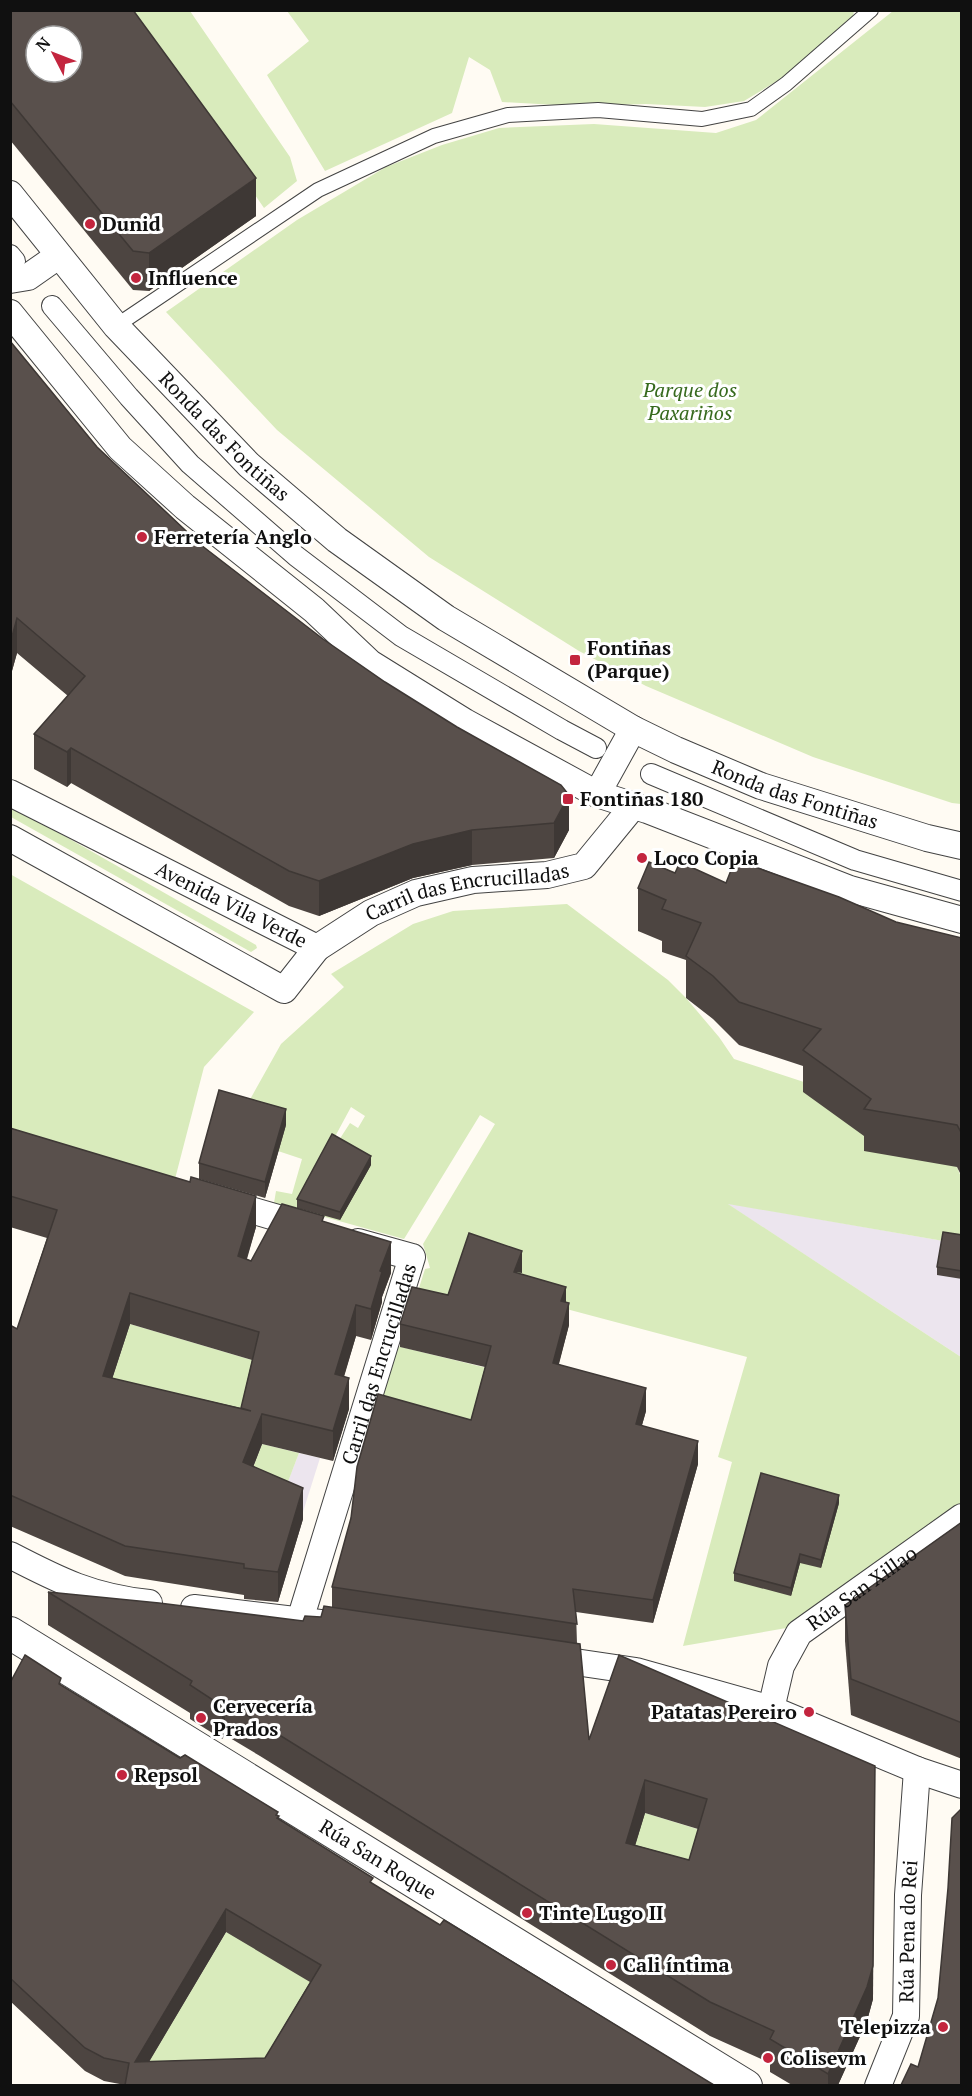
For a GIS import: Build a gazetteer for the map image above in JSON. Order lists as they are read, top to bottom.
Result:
{
  "streets": {
    "street": [
      "Ronda das Fontiñas",
      "Carril das Encrucilladas",
      "Avenida Vila Verde",
      "Rúa San Xillao",
      "Rúa San Roque",
      "Rúa Pena do Rei"
    ]
  },
  "crossings": [
    ["Carril das Encrucilladas", "Avenida Vila Verde"]
  ],
  "parks": ["Parque dos Paxariños"],
  "places": {
    "other": [
      "Dunid",
      "Influence",
      "Ferretería Anglo",
      "Loco Copia",
      "Patatas Pereiro",
      "Cervecería Prados",
      "Repsol",
      "Tinte Lugo II",
      "Cali íntima",
      "Telepizza",
      "Colisevm"
    ],
    "transit": ["Fontiñas (Parque)", "Fontiñas 180"]
  },
  "north": "top left"
}
